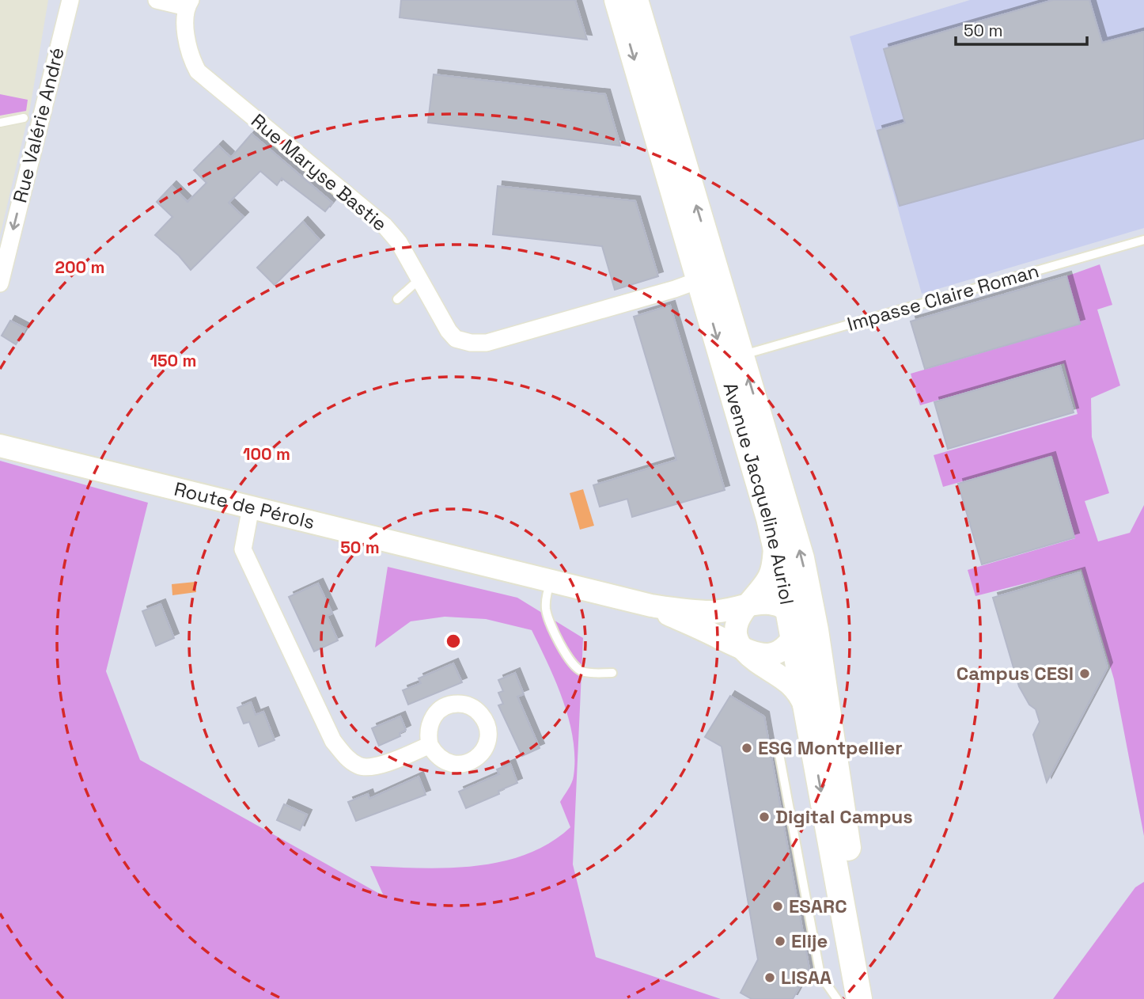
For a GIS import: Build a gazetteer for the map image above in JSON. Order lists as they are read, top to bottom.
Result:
{
  "streets": {
    "main road": ["Avenue Jacqueline Auriol"],
    "street": ["Rue Valérie André", "Rue Maryse Bastie", "Route de Pérols"],
    "lane": ["Impasse Claire Roman"]
  },
  "crossings": [
    ["Rue Maryse Bastie", "Avenue Jacqueline Auriol"],
    ["Impasse Claire Roman", "Avenue Jacqueline Auriol"],
    ["Avenue Jacqueline Auriol", "Route de Pérols"]
  ],
  "one_way": ["Rue Valérie André"],
  "places": [
    "Campus CESI",
    "ESG Montpellier",
    "Digital Campus",
    "ESARC",
    "Elije",
    "LISAA"
  ],
  "scale_bar": "50 m",
  "rings": [
    "200 m",
    "150 m",
    "100 m",
    "50 m"
  ]
}
